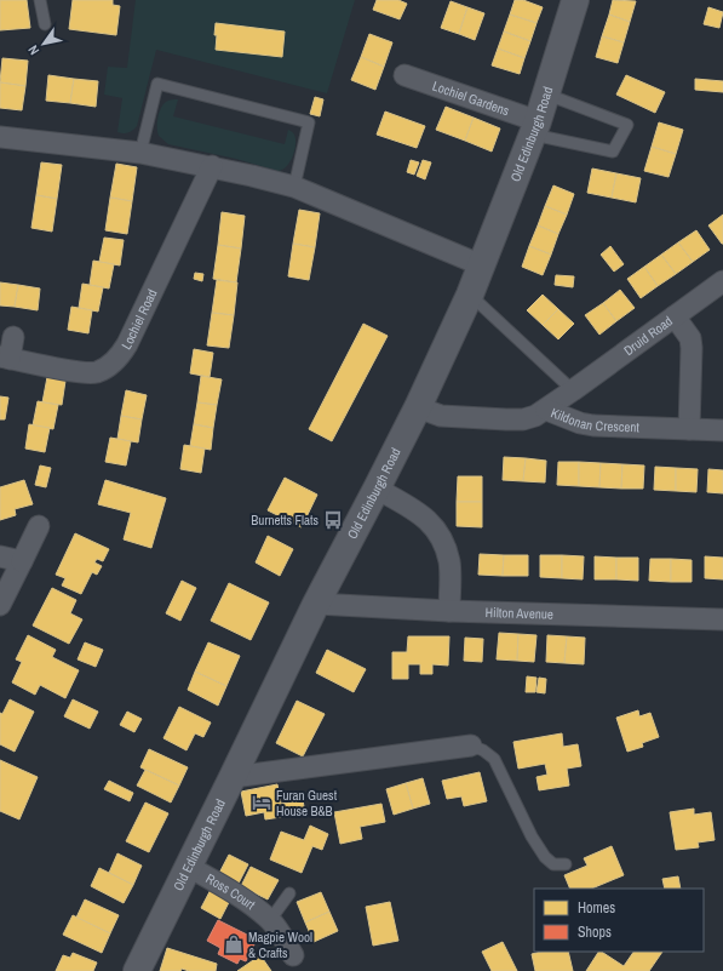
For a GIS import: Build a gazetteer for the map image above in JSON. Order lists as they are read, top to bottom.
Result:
{
  "streets": {
    "street": [
      "Lochiel Gardens",
      "Old Edinburgh Road",
      "Lochiel Road",
      "Druid Road",
      "Kildonan Crescent",
      "Hilton Avenue",
      "Ross Court"
    ]
  },
  "crossings": [
    ["Lochiel Gardens", "Old Edinburgh Road"],
    ["Old Edinburgh Road", "Kildonan Crescent"],
    ["Old Edinburgh Road", "Hilton Avenue"],
    ["Old Edinburgh Road", "Ross Court"],
    ["Druid Road", "Kildonan Crescent"]
  ],
  "places": {
    "bus stop": ["Burnetts Flats"],
    "hotel": ["Furan Guest House B&B"],
    "shop": ["Magpie Wool & Crafts"]
  },
  "legend": ["Homes", "Shops"],
  "north": "bottom left"
}
